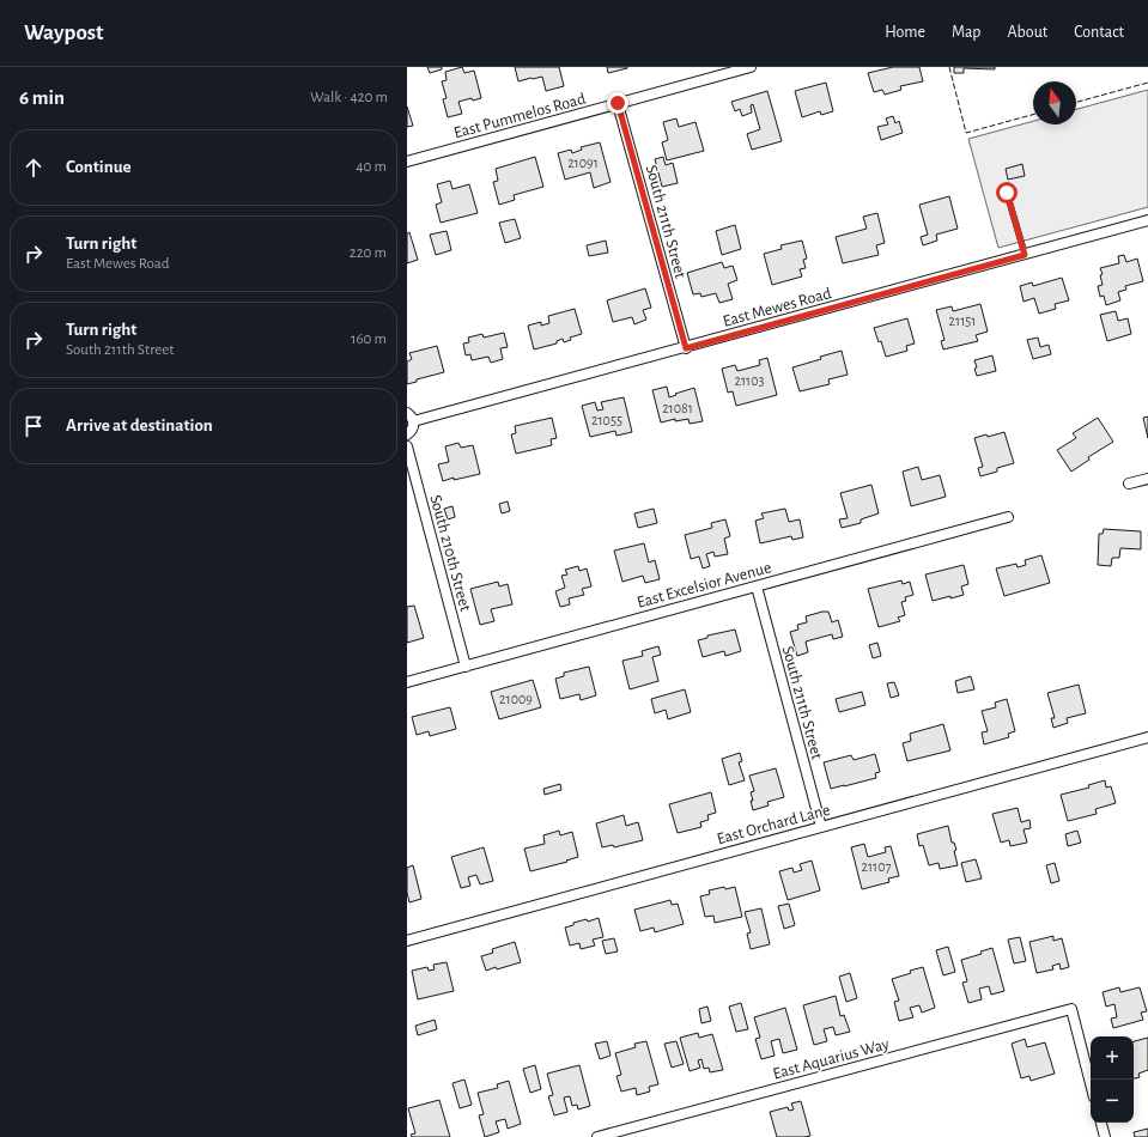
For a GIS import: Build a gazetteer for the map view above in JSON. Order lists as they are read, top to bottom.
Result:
{
  "streets": {
    "street": [
      "East Pummelos Road",
      "South 211th Street",
      "East Mewes Road",
      "South 210th Street",
      "East Excelsior Avenue",
      "East Orchard Lane",
      "East Aquarius Way"
    ]
  },
  "crossings": [
    ["East Pummelos Road", "South 211th Street"],
    ["South 211th Street", "East Mewes Road"],
    ["South 211th Street", "East Excelsior Avenue"],
    ["South 211th Street", "East Orchard Lane"],
    ["South 210th Street", "East Excelsior Avenue"]
  ],
  "house_numbers": [
    "21091",
    "21151",
    "21103",
    "21081",
    "21055",
    "21009",
    "21107"
  ],
  "north": "top",
  "page": {
    "header": "Waypost",
    "nav": [
      "Home",
      "Map",
      "About",
      "Contact"
    ],
    "heading": ["6 min", "Walk · 420 m"],
    "list": [
      ["Continue", "40 m"],
      ["Turn right", "East Mewes Road", "220 m"],
      ["Turn right", "South 211th Street", "160 m"],
      "Arrive at destination"
    ],
    "map_buttons": ["+", "−"]
  }
}
